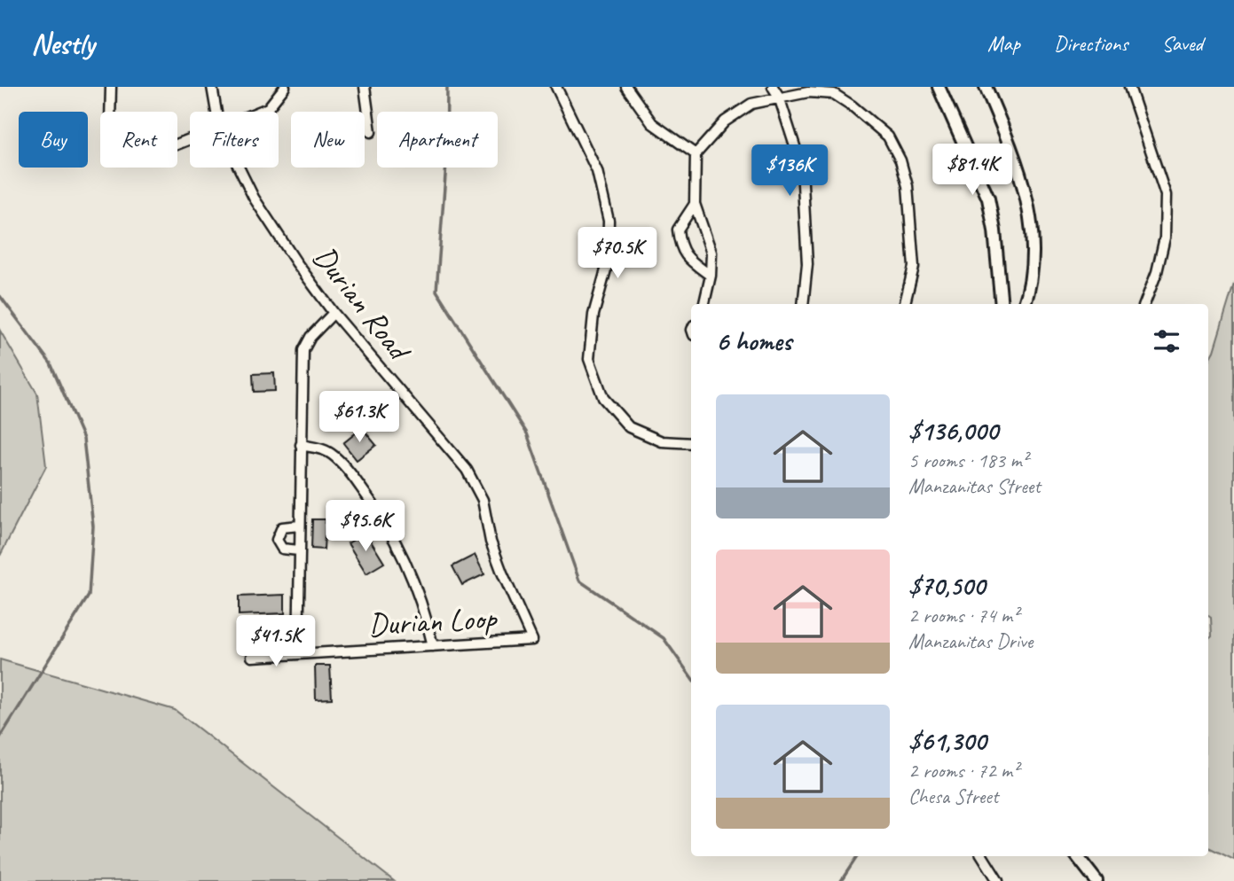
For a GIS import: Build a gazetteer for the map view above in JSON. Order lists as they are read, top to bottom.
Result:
{
  "streets": {
    "street": ["Durian Road", "Durian Loop"]
  },
  "crossings": [
    ["Durian Road", "Durian Loop"]
  ],
  "page": {
    "header": "Nestly",
    "nav": ["Map", "Directions", "Saved"],
    "chip": [
      "Buy",
      "Rent",
      "Filters",
      "New",
      "Apartment"
    ],
    "price": [
      "$81.4K",
      "$136K",
      "$70.5K",
      "$61.3K",
      "$95.6K",
      "$41.5K"
    ],
    "heading": "6 homes",
    "list": [
      {
        "name": "$136,000",
        "note": "5 rooms · 183 m² · Manzanitas Street"
      },
      {
        "name": "$70,500",
        "note": "2 rooms · 74 m² · Manzanitas Drive"
      },
      {
        "name": "$61,300",
        "note": "2 rooms · 72 m² · Chesa Street"
      }
    ]
  }
}
